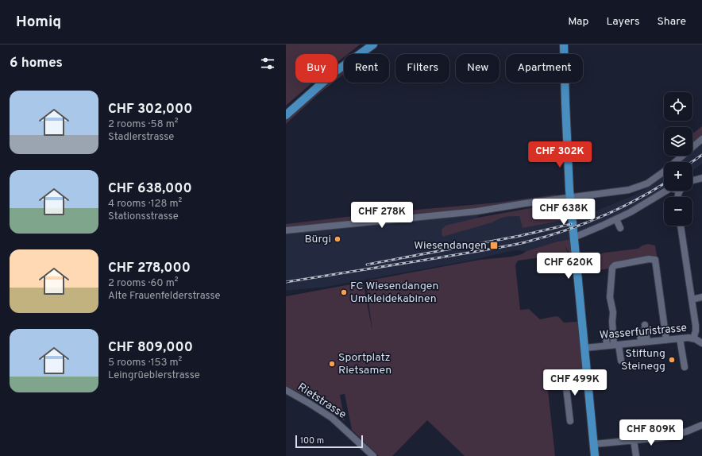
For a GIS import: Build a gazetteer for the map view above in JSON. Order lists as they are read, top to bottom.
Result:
{
  "streets": {
    "street": ["Wasserfuristrasse", "Rietstrasse"]
  },
  "places": {
    "other": [
      "Bürgi",
      "FC Wiesendangen Umkleidekabinen",
      "Stiftung Steinegg",
      "Sportplatz Rietsamen"
    ],
    "transit": ["Wiesendangen"]
  },
  "scale_bar": "100 m",
  "page": {
    "header": "Homiq",
    "nav": ["Map", "Layers", "Share"],
    "heading": "6 homes",
    "chip": [
      "Buy",
      "Rent",
      "Filters",
      "New",
      "Apartment"
    ],
    "list": [
      {
        "name": "CHF 302,000",
        "note": "2 rooms · 58 m² · Stadlerstrasse"
      },
      {
        "name": "CHF 638,000",
        "note": "4 rooms · 128 m² · Stationsstrasse"
      },
      {
        "name": "CHF 278,000",
        "note": "2 rooms · 60 m² · Alte Frauenfelderstrasse"
      },
      {
        "name": "CHF 809,000",
        "note": "5 rooms · 153 m² · Leingrüeblerstrasse"
      }
    ],
    "map_buttons": ["+", "−"],
    "price": [
      "CHF 302K",
      "CHF 638K",
      "CHF 278K",
      "CHF 620K",
      "CHF 499K",
      "CHF 809K"
    ],
    "scale": "100 m"
  }
}
